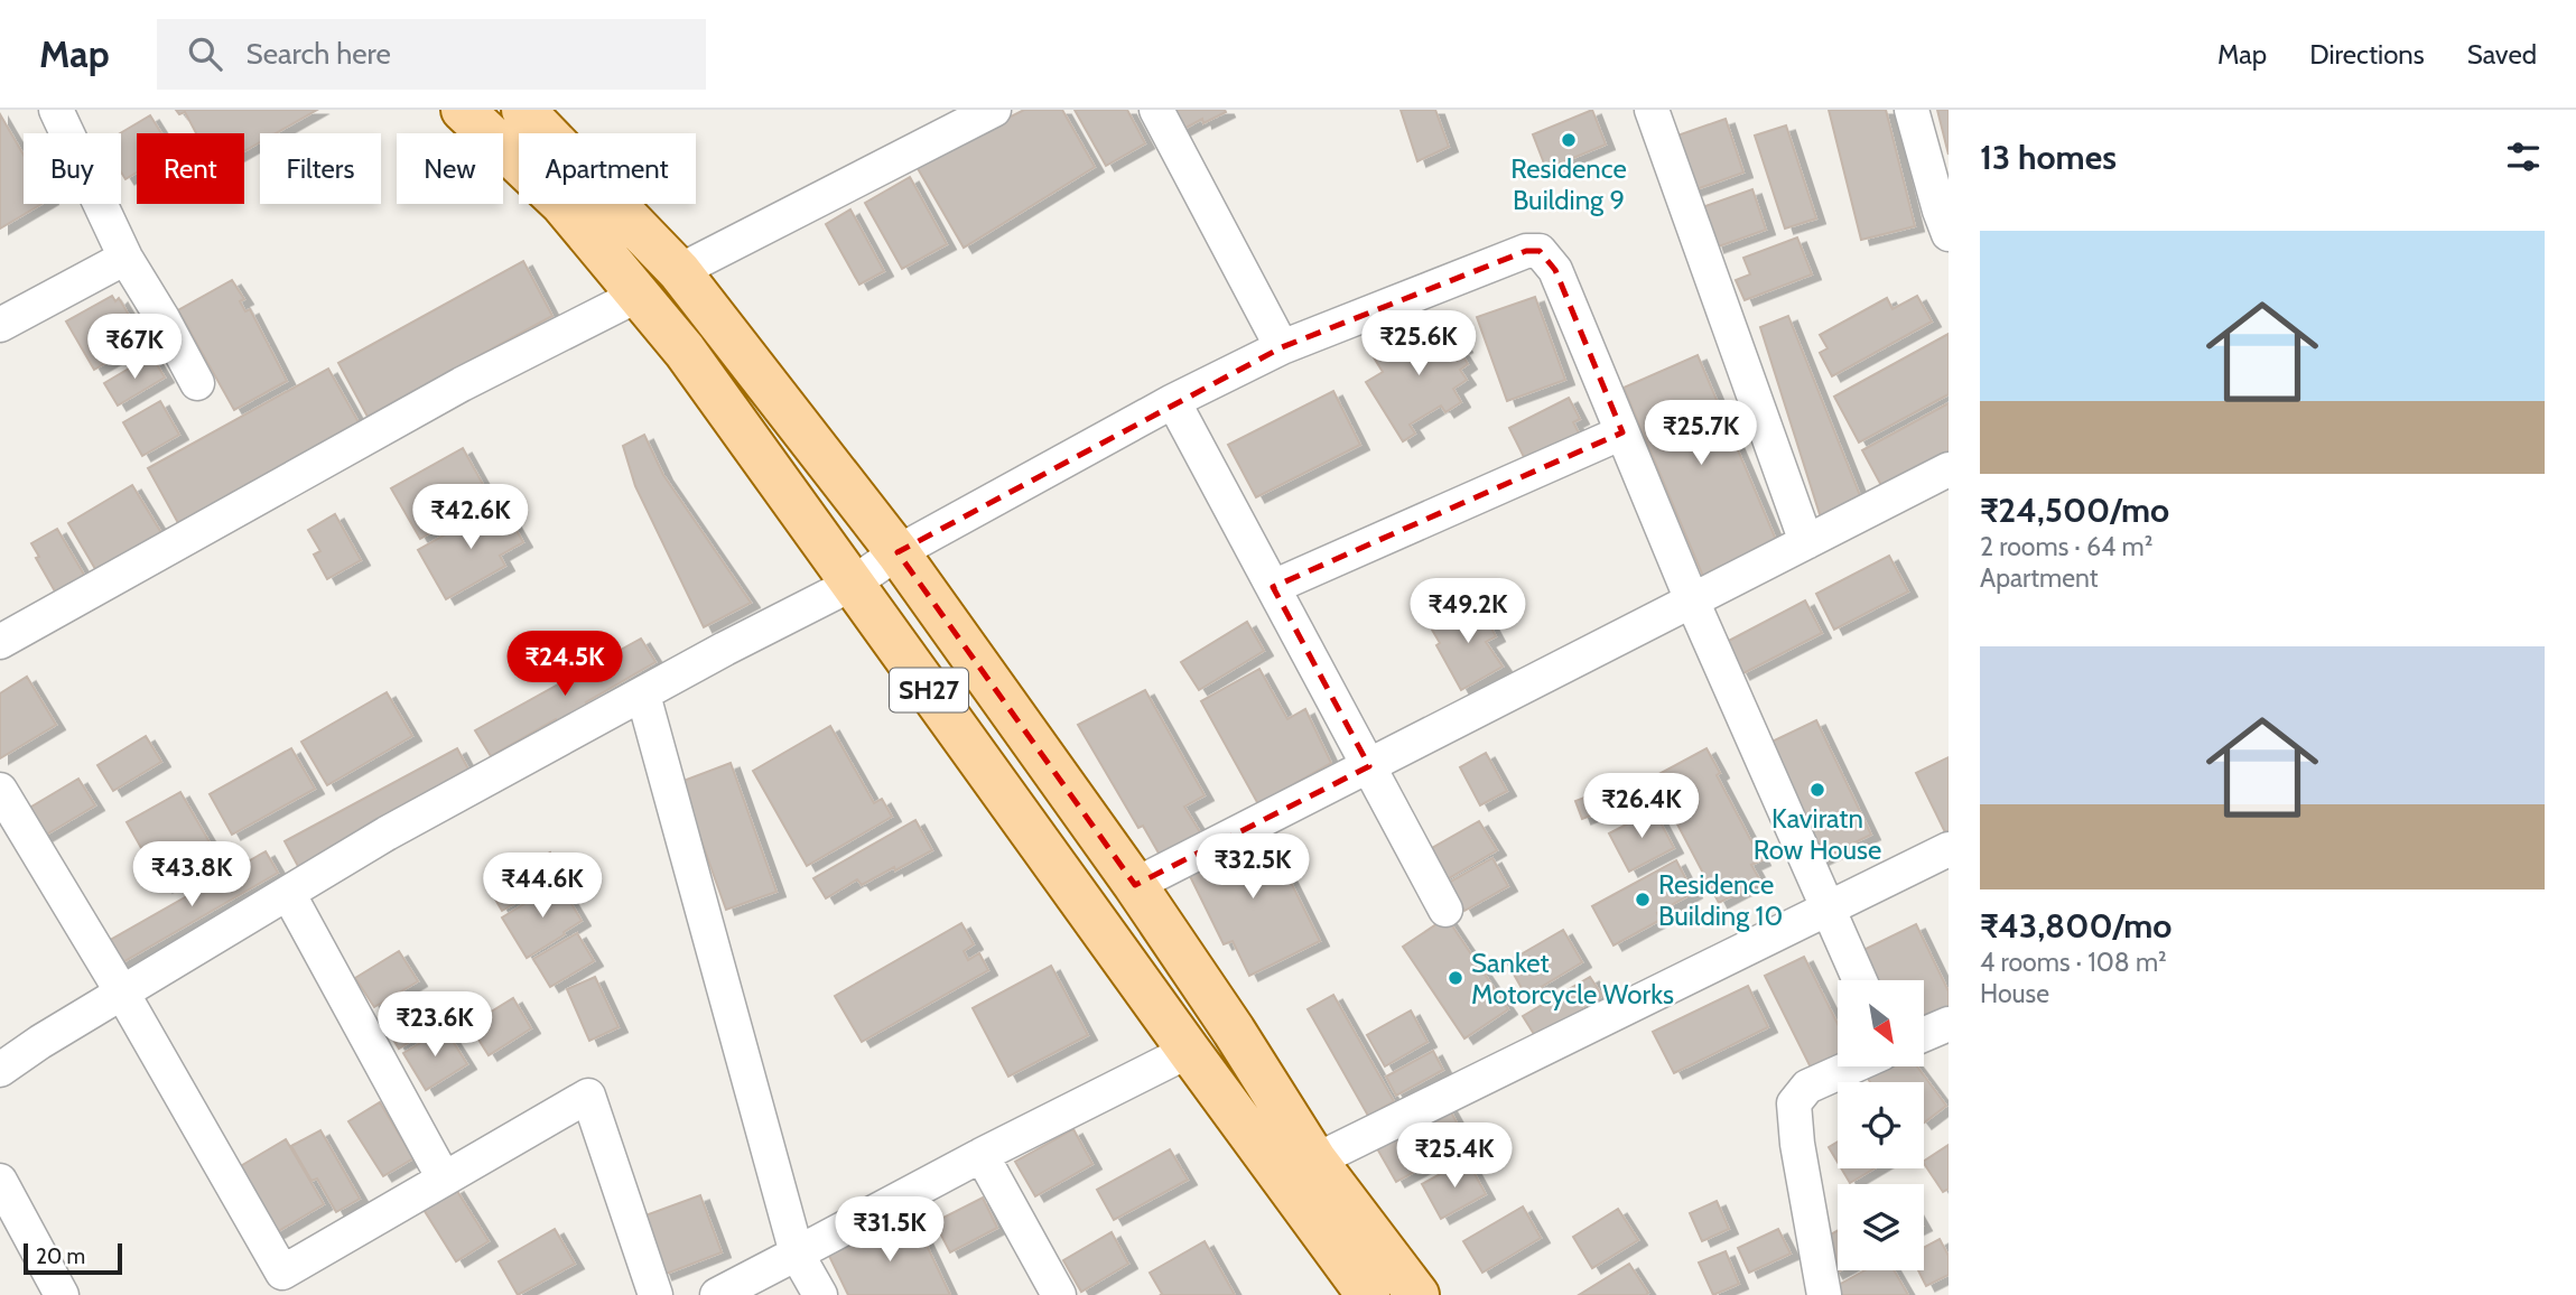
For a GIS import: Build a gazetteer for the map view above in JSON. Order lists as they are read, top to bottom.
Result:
{
  "streets": {
    "main road": ["SH27"]
  },
  "places": [
    "Residence Building 9",
    "Kaviratn Row House",
    "Residence Building 10",
    "Sanket Motorcycle Works"
  ],
  "scale_bar": "20 m",
  "north": "bottom right",
  "page": {
    "header": "Map",
    "search": "Search here",
    "nav": ["Map", "Directions", "Saved"],
    "heading": "13 homes",
    "chip": [
      "Buy",
      "Rent",
      "Filters",
      "New",
      "Apartment"
    ],
    "list": [
      {
        "name": "₹24,500/mo",
        "note": "2 rooms · 64 m² · Apartment"
      },
      {
        "name": "₹43,800/mo",
        "note": "4 rooms · 108 m² · House"
      }
    ],
    "price": [
      "₹25.6K",
      "₹67K",
      "₹25.7K",
      "₹42.6K",
      "₹49.2K",
      "₹24.5K",
      "₹26.4K",
      "₹32.5K",
      "₹43.8K",
      "₹44.6K",
      "₹23.6K",
      "₹25.4K",
      "₹31.5K"
    ],
    "scale": "20 m"
  }
}
